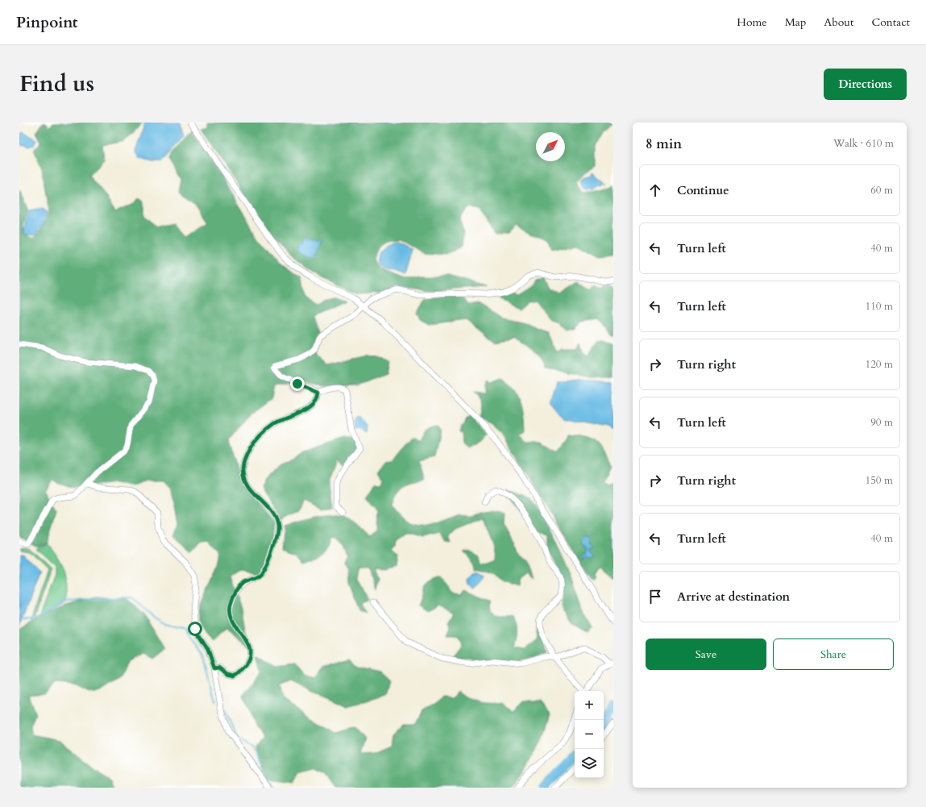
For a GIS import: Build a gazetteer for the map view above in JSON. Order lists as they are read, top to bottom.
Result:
{
  "north": "top right",
  "page": {
    "header": "Pinpoint",
    "nav": [
      "Home",
      "Map",
      "About",
      "Contact"
    ],
    "title": "Find us",
    "buttons": [
      "Directions",
      ["Save", "Share"]
    ],
    "heading": ["8 min", "Walk · 610 m"],
    "list": [
      ["Continue", "60 m"],
      ["Turn left", "40 m"],
      ["Turn left", "110 m"],
      ["Turn right", "120 m"],
      ["Turn left", "90 m"],
      ["Turn right", "150 m"],
      ["Turn left", "40 m"],
      "Arrive at destination"
    ],
    "map_buttons": ["+", "−"]
  }
}
